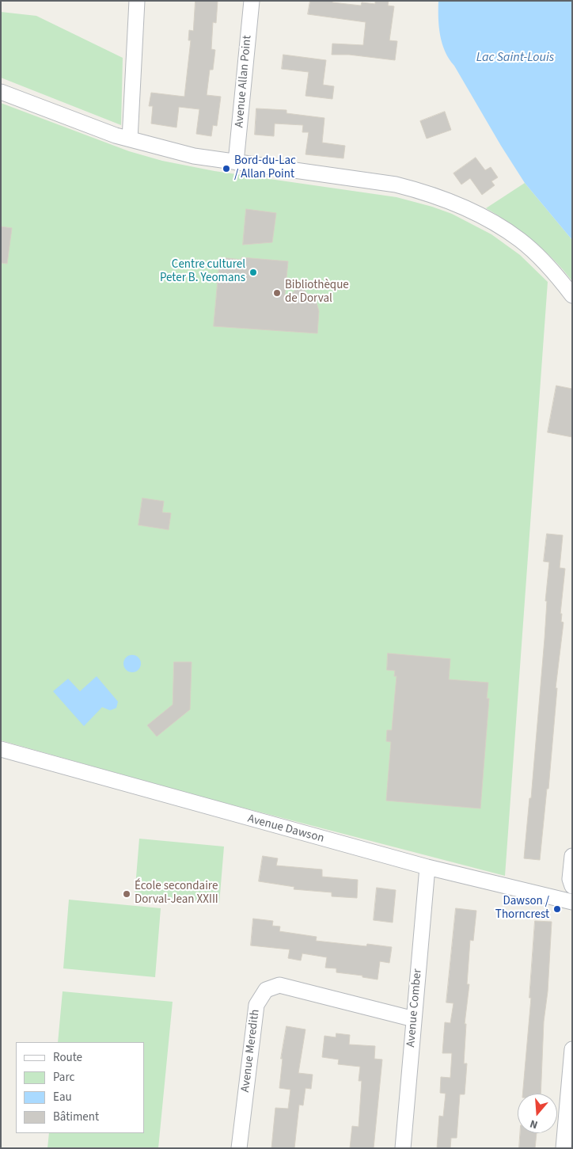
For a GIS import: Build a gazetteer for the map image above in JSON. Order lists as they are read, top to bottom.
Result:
{
  "streets": {
    "street": [
      "Avenue Allan Point",
      "Avenue Dawson",
      "Avenue Comber",
      "Avenue Meredith"
    ]
  },
  "crossings": [
    ["Avenue Dawson", "Avenue Comber"],
    ["Avenue Comber", "Avenue Meredith"]
  ],
  "water": ["Lac Saint-Louis"],
  "places": [
    "Bord-du-Lac / Allan Point",
    "Centre culturel Peter B. Yeomans",
    "Bibliothèque de Dorval",
    "École secondaire Dorval-Jean XXIII",
    "Dawson / Thorncrest"
  ],
  "legend": [
    "Route",
    "Parc",
    "Eau",
    "Bâtiment"
  ],
  "north": "bottom"
}
